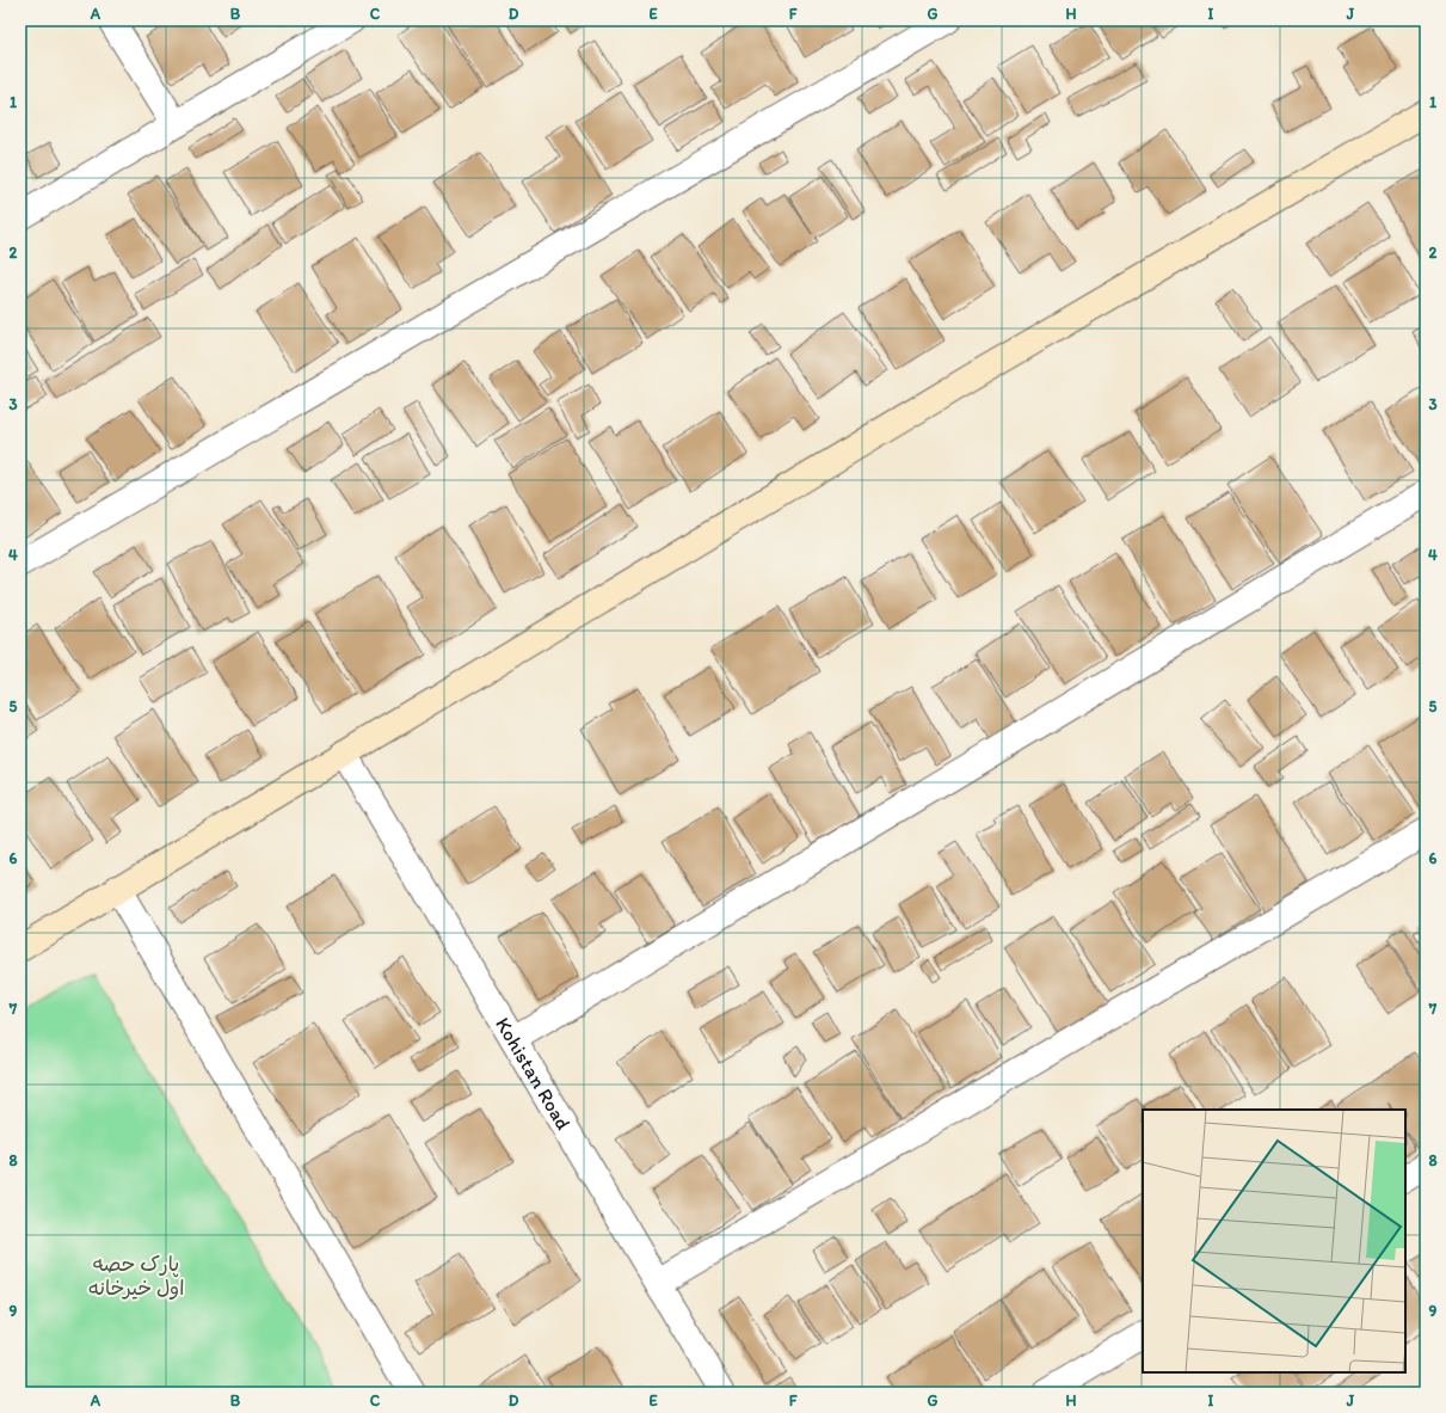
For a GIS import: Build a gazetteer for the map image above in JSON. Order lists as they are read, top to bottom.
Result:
{
  "streets": {
    "street": ["Kohistan Road"]
  },
  "parks": ["پارک حصه اول خیرخانه"],
  "grid": {
    "columns": [
      "A",
      "B",
      "C",
      "D",
      "E",
      "F",
      "G",
      "H",
      "I",
      "J"
    ],
    "rows": [
      "1",
      "2",
      "3",
      "4",
      "5",
      "6",
      "7",
      "8",
      "9"
    ]
  }
}
